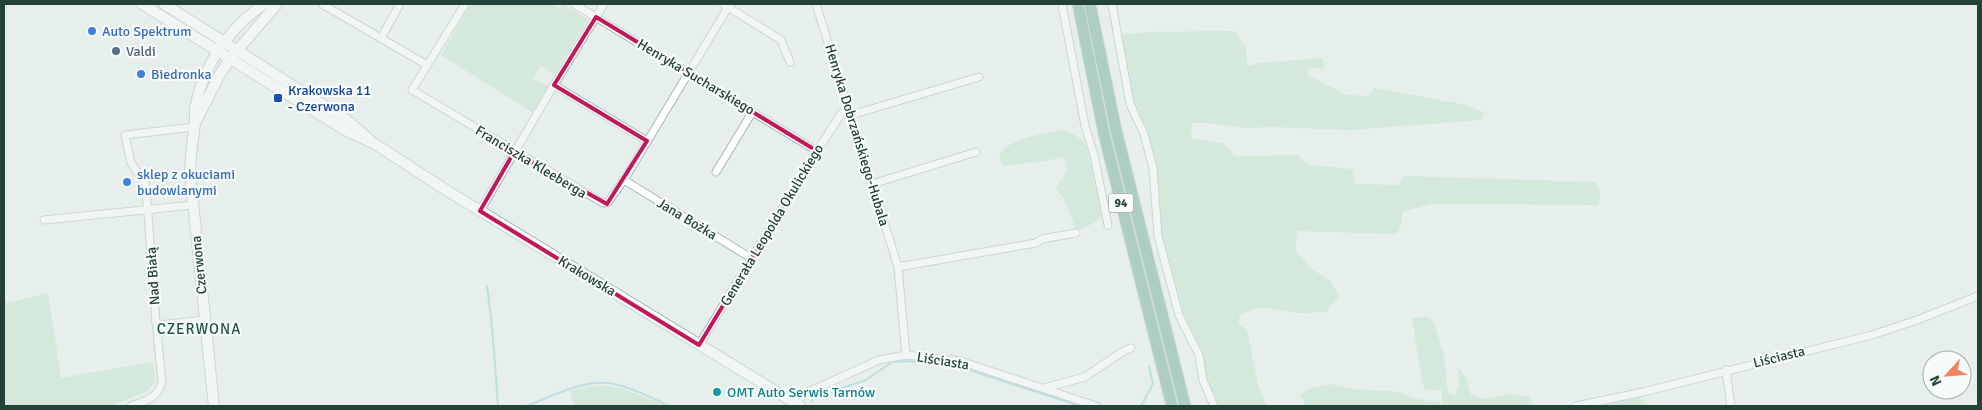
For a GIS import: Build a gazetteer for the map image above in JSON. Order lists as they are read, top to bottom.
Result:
{
  "streets": {
    "main road": ["94", "Czerwona", "Krakowska"],
    "street": [
      "Henryka Sucharskiego",
      "Henryka Dobrzańskiego-Hubala",
      "Franciszka Kleeberga",
      "Jana Bożka",
      "Generała Leopolda Okulickiego",
      "Nad Białą",
      "Liściasta"
    ]
  },
  "crossings": [
    ["Henryka Sucharskiego", "Franciszka Kleeberga"],
    ["Henryka Sucharskiego", "Generała Leopolda Okulickiego"],
    ["Henryka Dobrzańskiego-Hubala", "Generała Leopolda Okulickiego"],
    ["Henryka Dobrzańskiego-Hubala", "Liściasta"],
    ["Franciszka Kleeberga", "Jana Bożka"],
    ["Jana Bożka", "Generała Leopolda Okulickiego"],
    ["Generała Leopolda Okulickiego", "Krakowska"],
    ["Czerwona", "Nad Białą"],
    ["Czerwona", "Krakowska"],
    ["Krakowska", "Liściasta"]
  ],
  "districts": ["CZERWONA"],
  "places": {
    "other": [
      "Auto Spektrum",
      "Valdi",
      "Biedronka",
      "sklep z okuciami budowlanymi",
      "OMT Auto Serwis Tarnów"
    ],
    "transit": ["Krakowska 11 - Czerwona"]
  },
  "north": "bottom left"
}
